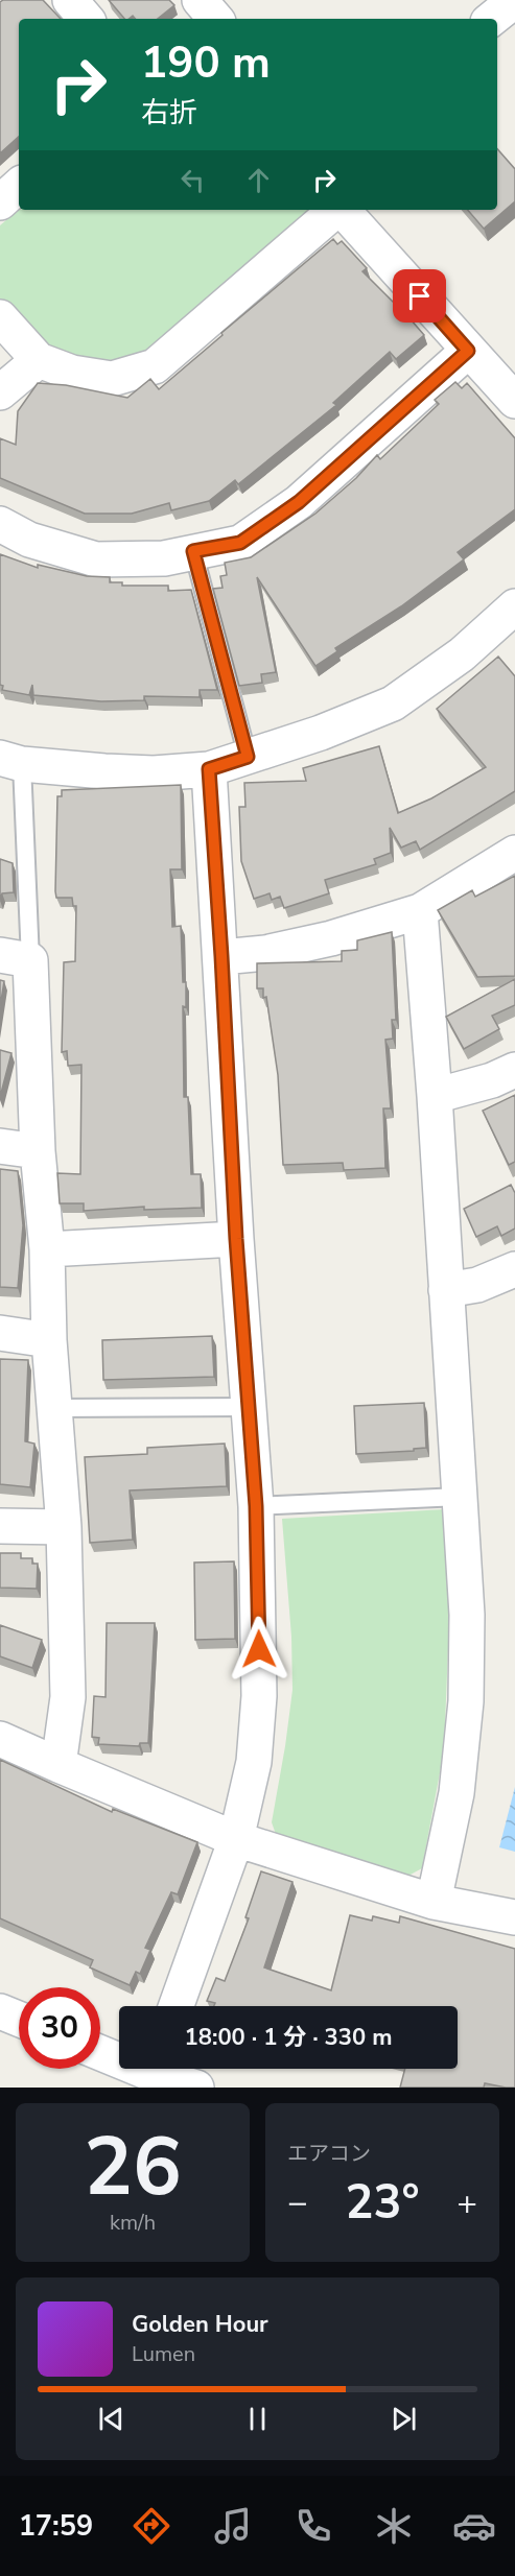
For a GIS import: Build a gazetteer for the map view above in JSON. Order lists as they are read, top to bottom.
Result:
{
  "page": {
    "turn": ["190 m", "右折"],
    "limit": "30",
    "trip": "18:00 · 1 分 · 330 m",
    "tile": [
      ["26", "km/h"],
      "エアコン"
    ],
    "heat": ["−", "23°", "+"],
    "song": ["Golden Hour", "Lumen"],
    "tabs": "17:59"
  }
}
